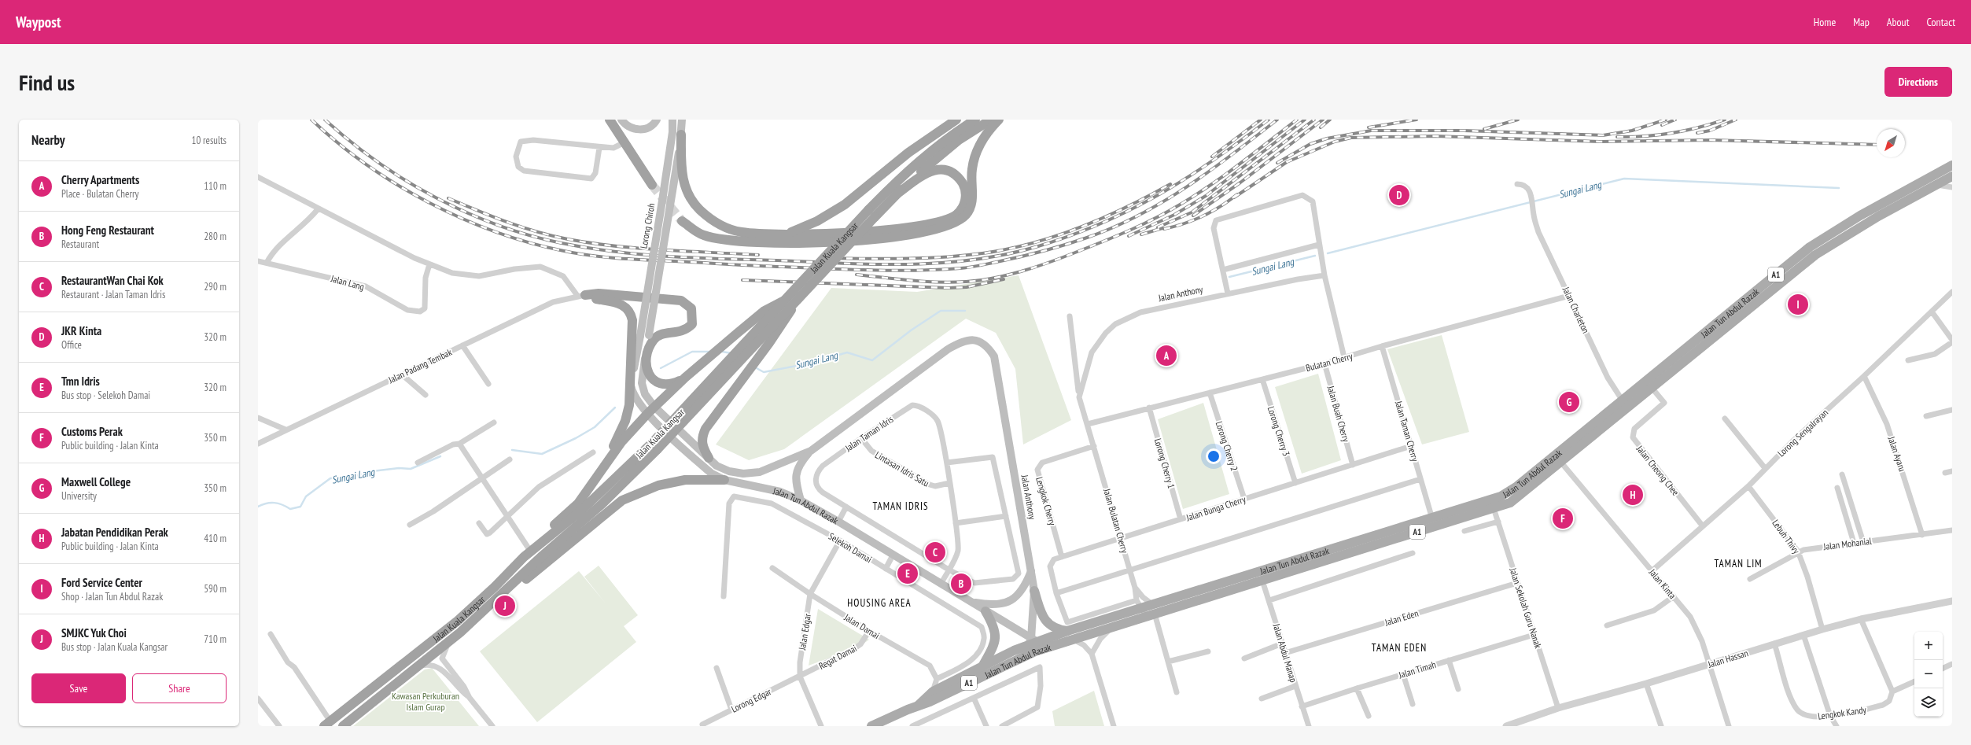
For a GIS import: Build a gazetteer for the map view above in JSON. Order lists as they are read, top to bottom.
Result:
{
  "streets": {
    "highway": ["Jalan Kuala Kangsar"],
    "main road": [
      "Lorong Chiroh",
      "A1",
      "Jalan Anthony",
      "Jalan Tun Abdul Razak"
    ],
    "street": [
      "Jalan Lang",
      "Jalan Charleton",
      "Bulatan Cherry",
      "Jalan Padang Tembak",
      "Jalan Buah Cherry",
      "Lorong Cherry 3",
      "Jalan Taman Cherry",
      "Lorong Sengalrayan",
      "Jalan Taman Idris",
      "Lorong Cherry 2",
      "Jalan Ayaru",
      "Lorong Cherry 1",
      "Lintasan Idris Satu",
      "Jalan Cheong Chee",
      "Lengkok Cherry",
      "Jalan Bunga Cherry",
      "Jalan Bulatan Cherry",
      "Lebuh Thivy",
      "Jalan Mohanial",
      "Selekoh Damai",
      "Jalan Kinta",
      "Jalan Sekolah Guru Nanak",
      "Jalan Eden",
      "Jalan Damai",
      "Jalan Edgar",
      "Jalan Abdul Manap",
      "Regat Damai",
      "Jalan Hassan",
      "Jalan Timah",
      "Lorong Edgar",
      "Lengkok Kandy"
    ]
  },
  "crossings": [
    ["Lorong Chiroh", "Jalan Tun Abdul Razak"],
    ["Jalan Anthony", "Jalan Tun Abdul Razak"],
    ["Jalan Charleton", "Jalan Tun Abdul Razak"],
    ["Jalan Charleton", "Bulatan Cherry"],
    ["Jalan Tun Abdul Razak", "Jalan Taman Cherry"],
    ["Jalan Tun Abdul Razak", "Jalan Taman Idris"],
    ["Jalan Tun Abdul Razak", "Jalan Cheong Chee"],
    ["Jalan Tun Abdul Razak", "Jalan Bunga Cherry"],
    ["Jalan Tun Abdul Razak", "Jalan Bulatan Cherry"],
    ["Jalan Tun Abdul Razak", "Jalan Kinta"],
    ["Jalan Tun Abdul Razak", "Jalan Sekolah Guru Nanak"],
    ["Jalan Tun Abdul Razak", "Jalan Abdul Manap"],
    ["Bulatan Cherry", "Jalan Buah Cherry"],
    ["Bulatan Cherry", "Lorong Cherry 3"],
    ["Bulatan Cherry", "Jalan Taman Cherry"],
    ["Bulatan Cherry", "Lorong Cherry 2"],
    ["Bulatan Cherry", "Lorong Cherry 1"],
    ["Bulatan Cherry", "Jalan Bulatan Cherry"],
    ["Jalan Buah Cherry", "Jalan Bunga Cherry"],
    ["Lorong Cherry 3", "Jalan Bunga Cherry"],
    ["Jalan Taman Cherry", "Jalan Bunga Cherry"],
    ["Lorong Sengalrayan", "Jalan Ayaru"],
    ["Lorong Sengalrayan", "Jalan Cheong Chee"],
    ["Lorong Sengalrayan", "Lebuh Thivy"],
    ["Lorong Sengalrayan", "Jalan Kinta"],
    ["Jalan Taman Idris", "Lintasan Idris Satu"],
    ["Lorong Cherry 2", "Jalan Bunga Cherry"],
    ["Jalan Ayaru", "Jalan Mohanial"],
    ["Lorong Cherry 1", "Jalan Bunga Cherry"],
    ["Lengkok Cherry", "Jalan Bunga Cherry"],
    ["Lengkok Cherry", "Jalan Bulatan Cherry"],
    ["Jalan Bunga Cherry", "Jalan Bulatan Cherry"],
    ["Lebuh Thivy", "Jalan Mohanial"],
    ["Lebuh Thivy", "Jalan Hassan"],
    ["Selekoh Damai", "Jalan Damai"],
    ["Selekoh Damai", "Jalan Edgar"],
    ["Jalan Kinta", "Jalan Hassan"],
    ["Jalan Sekolah Guru Nanak", "Jalan Eden"],
    ["Jalan Sekolah Guru Nanak", "Jalan Hassan"],
    ["Jalan Sekolah Guru Nanak", "Jalan Timah"],
    ["Jalan Eden", "Jalan Abdul Manap"],
    ["Jalan Damai", "Jalan Edgar"],
    ["Jalan Damai", "Regat Damai"],
    ["Jalan Edgar", "Regat Damai"],
    ["Jalan Edgar", "Lorong Edgar"],
    ["Jalan Abdul Manap", "Jalan Timah"],
    ["Regat Damai", "Lorong Edgar"],
    ["Jalan Hassan", "Lengkok Kandy"]
  ],
  "districts": [
    "TAMAN IDRIS",
    "TAMAN LIM",
    "HOUSING AREA",
    "TAMAN EDEN"
  ],
  "water": ["Sungai Lang"],
  "parks": ["Kawasan Perkuburan Islam Gurap"],
  "north": "bottom left",
  "page": {
    "header": "Waypost",
    "nav": [
      "Home",
      "Map",
      "About",
      "Contact"
    ],
    "buttons": [
      "Directions",
      ["Save", "Share"]
    ],
    "title": "Find us",
    "heading": ["Nearby", "10 results"],
    "list": [
      {
        "mark": "A",
        "name": "Cherry Apartments",
        "note": "Place · Bulatan Cherry",
        "value": "110 m"
      },
      {
        "mark": "B",
        "name": "Hong Feng Restaurant",
        "note": "Restaurant",
        "value": "280 m"
      },
      {
        "mark": "C",
        "name": "RestaurantWan Chai Kok",
        "note": "Restaurant · Jalan Taman Idris",
        "value": "290 m"
      },
      {
        "mark": "D",
        "name": "JKR Kinta",
        "note": "Office",
        "value": "320 m"
      },
      {
        "mark": "E",
        "name": "Tmn Idris",
        "note": "Bus stop · Selekoh Damai",
        "value": "320 m"
      },
      {
        "mark": "F",
        "name": "Customs Perak",
        "note": "Public building · Jalan Kinta",
        "value": "350 m"
      },
      {
        "mark": "G",
        "name": "Maxwell College",
        "note": "University",
        "value": "350 m"
      },
      {
        "mark": "H",
        "name": "Jabatan Pendidikan Perak",
        "note": "Public building · Jalan Kinta",
        "value": "410 m"
      },
      {
        "mark": "I",
        "name": "Ford Service Center",
        "note": "Shop · Jalan Tun Abdul Razak",
        "value": "590 m"
      },
      {
        "mark": "J",
        "name": "SMJKC Yuk Choi",
        "note": "Bus stop · Jalan Kuala Kangsar",
        "value": "710 m"
      }
    ],
    "pins": [
      "D",
      "I",
      "A",
      "G",
      "H",
      "F",
      "C",
      "E",
      "B",
      "J"
    ],
    "map_buttons": ["+", "−"]
  }
}
